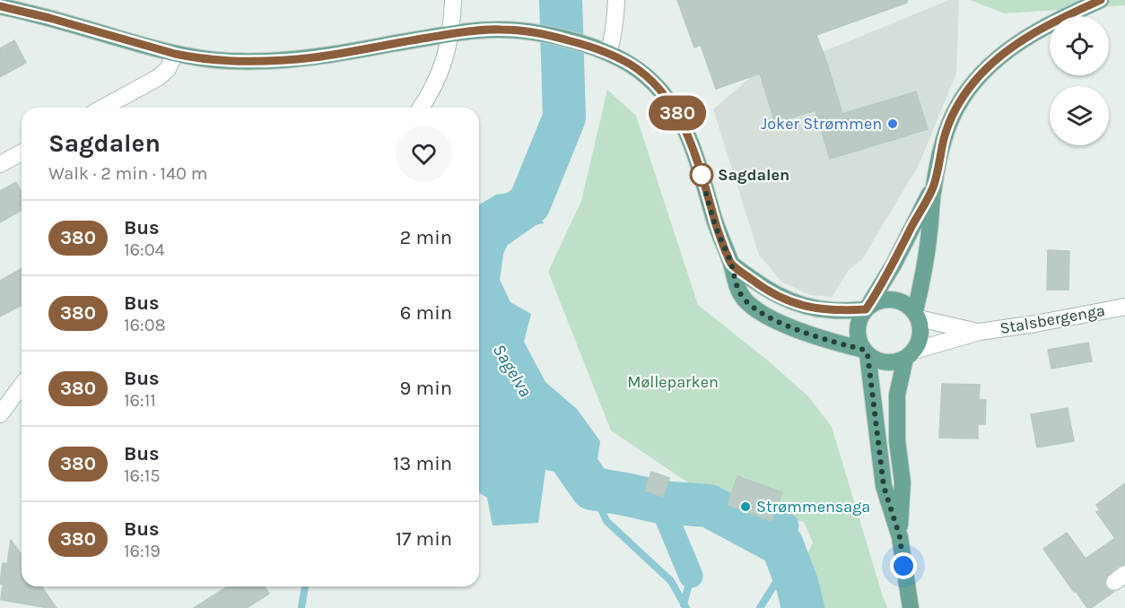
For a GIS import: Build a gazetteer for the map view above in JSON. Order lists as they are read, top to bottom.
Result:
{
  "streets": {
    "street": ["Stalsbergenga"]
  },
  "water": ["Sagelva"],
  "parks": ["Mølleparken"],
  "places": ["Joker Strømmen", "Sagdalen", "Strømmensaga"],
  "lines": ["bus line 380"],
  "page": {
    "on_map": "380",
    "heading": ["Sagdalen", "Walk · 2 min · 140 m"],
    "list": [
      {
        "mark": "380",
        "name": "Bus",
        "note": "16:04",
        "value": "2 min"
      },
      {
        "mark": "380",
        "name": "Bus",
        "note": "16:08",
        "value": "6 min"
      },
      {
        "mark": "380",
        "name": "Bus",
        "note": "16:11",
        "value": "9 min"
      },
      {
        "mark": "380",
        "name": "Bus",
        "note": "16:15",
        "value": "13 min"
      },
      {
        "mark": "380",
        "name": "Bus",
        "note": "16:19",
        "value": "17 min"
      }
    ]
  }
}
